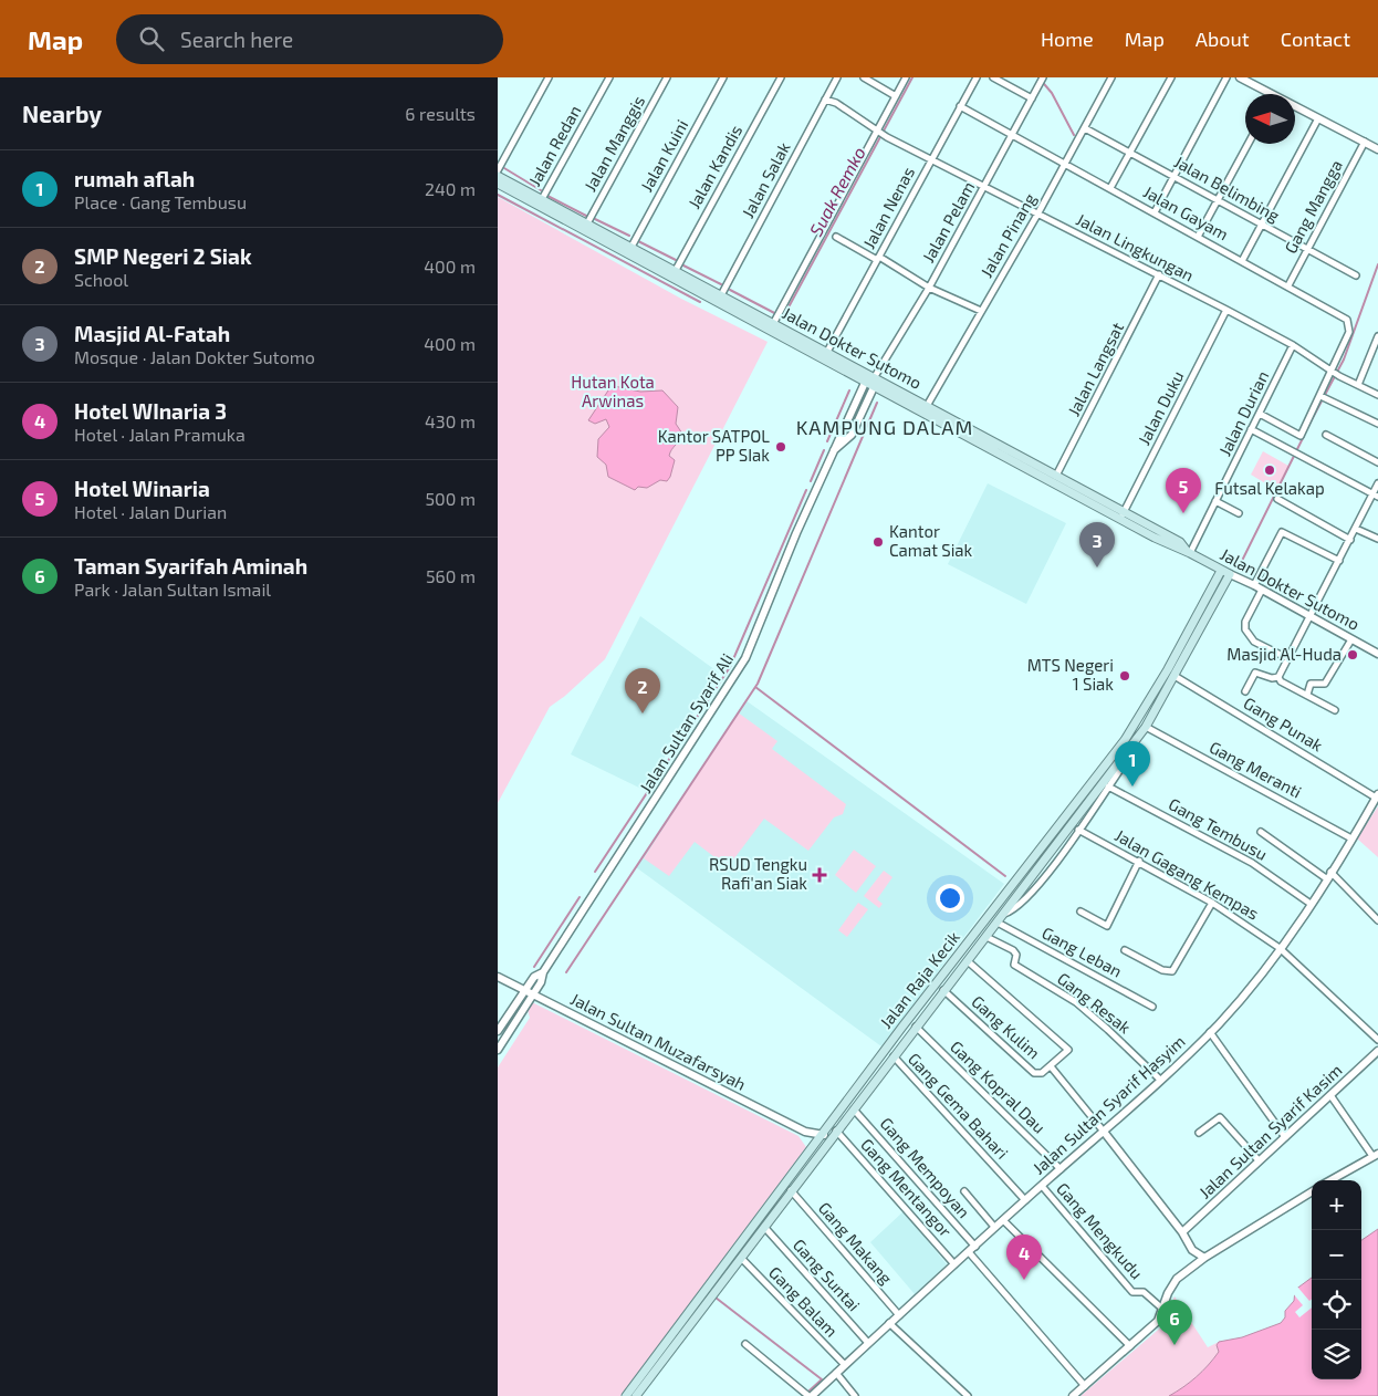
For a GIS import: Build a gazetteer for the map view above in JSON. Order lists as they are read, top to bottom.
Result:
{
  "streets": {
    "main road": ["Jalan Dokter Sutomo", "Jalan Raja Kecik"],
    "street": [
      "Jalan Manggis",
      "Jalan Redan",
      "Jalan Kuini",
      "Jalan Kandis",
      "Jalan Salak",
      "Jalan Belimbing",
      "Gang Mangga",
      "Jalan Nenas",
      "Jalan Gayam",
      "Jalan Pelam",
      "Jalan Pinang",
      "Jalan Lingkungan",
      "Jalan Langsat",
      "Jalan Duku",
      "Jalan Durian",
      "Jalan Sultan Syarif Ali",
      "Gang Punak",
      "Gang Meranti",
      "Gang Tembusu",
      "Jalan Gagang Kempas",
      "Gang Leban",
      "Gang Resak",
      "Gang Kulim",
      "Jalan Sultan Muzafarsyah",
      "Gang Kopral Dau",
      "Jalan Sultan Syarif Hasyim",
      "Gang Gema Bahari",
      "Jalan Sultan Syarif Kasim",
      "Gang Mempoyan",
      "Gang Mentangor",
      "Gang Mengkudu",
      "Gang Makang",
      "Gang Suntai",
      "Gang Balam"
    ]
  },
  "crossings": [
    ["Jalan Manggis", "Jalan Dokter Sutomo"],
    ["Jalan Redan", "Jalan Dokter Sutomo"],
    ["Jalan Kuini", "Jalan Dokter Sutomo"],
    ["Jalan Kandis", "Jalan Dokter Sutomo"],
    ["Jalan Salak", "Jalan Lingkungan"],
    ["Jalan Salak", "Jalan Dokter Sutomo"],
    ["Jalan Belimbing", "Gang Mangga"],
    ["Jalan Belimbing", "Jalan Pinang"],
    ["Gang Mangga", "Jalan Gayam"],
    ["Jalan Nenas", "Jalan Gayam"],
    ["Jalan Nenas", "Jalan Lingkungan"],
    ["Jalan Nenas", "Jalan Dokter Sutomo"],
    ["Jalan Gayam", "Jalan Pelam"],
    ["Jalan Gayam", "Jalan Pinang"],
    ["Jalan Gayam", "Jalan Lingkungan"],
    ["Jalan Pelam", "Jalan Lingkungan"],
    ["Jalan Pelam", "Jalan Dokter Sutomo"],
    ["Jalan Pinang", "Jalan Lingkungan"],
    ["Jalan Pinang", "Jalan Dokter Sutomo"],
    ["Jalan Lingkungan", "Jalan Langsat"],
    ["Jalan Lingkungan", "Jalan Duku"],
    ["Jalan Lingkungan", "Jalan Durian"],
    ["Jalan Dokter Sutomo", "Jalan Langsat"],
    ["Jalan Dokter Sutomo", "Jalan Duku"],
    ["Jalan Dokter Sutomo", "Jalan Durian"],
    ["Jalan Dokter Sutomo", "Jalan Sultan Syarif Ali"],
    ["Jalan Dokter Sutomo", "Jalan Raja Kecik"],
    ["Jalan Sultan Syarif Ali", "Jalan Sultan Muzafarsyah"],
    ["Gang Punak", "Jalan Raja Kecik"],
    ["Gang Punak", "Jalan Sultan Syarif Hasyim"],
    ["Gang Meranti", "Jalan Raja Kecik"],
    ["Gang Meranti", "Jalan Sultan Syarif Hasyim"],
    ["Gang Tembusu", "Jalan Sultan Syarif Hasyim"],
    ["Jalan Gagang Kempas", "Jalan Sultan Syarif Hasyim"],
    ["Gang Leban", "Jalan Raja Kecik"],
    ["Jalan Raja Kecik", "Gang Resak"],
    ["Jalan Raja Kecik", "Gang Kulim"],
    ["Jalan Raja Kecik", "Jalan Sultan Muzafarsyah"],
    ["Jalan Raja Kecik", "Gang Kopral Dau"],
    ["Jalan Raja Kecik", "Gang Gema Bahari"],
    ["Jalan Raja Kecik", "Gang Mempoyan"],
    ["Jalan Raja Kecik", "Gang Mentangor"],
    ["Jalan Raja Kecik", "Gang Makang"],
    ["Jalan Raja Kecik", "Gang Suntai"],
    ["Jalan Raja Kecik", "Gang Balam"],
    ["Gang Resak", "Jalan Sultan Syarif Hasyim"],
    ["Gang Kopral Dau", "Jalan Sultan Syarif Hasyim"],
    ["Jalan Sultan Syarif Hasyim", "Gang Gema Bahari"],
    ["Jalan Sultan Syarif Hasyim", "Gang Mempoyan"],
    ["Jalan Sultan Syarif Hasyim", "Gang Mentangor"],
    ["Jalan Sultan Syarif Hasyim", "Gang Mengkudu"],
    ["Jalan Sultan Syarif Hasyim", "Gang Makang"],
    ["Jalan Sultan Syarif Hasyim", "Gang Suntai"],
    ["Jalan Sultan Syarif Hasyim", "Gang Balam"]
  ],
  "districts": ["KAMPUNG DALAM"],
  "water": ["Suak Remko"],
  "parks": ["Hutan Kota Arwinas"],
  "places": {
    "other": [
      "Kantor SATPOL PP SIak",
      "Futsal Kelakap",
      "Kantor Camat Siak",
      "Masjid Al-Huda",
      "MTS Negeri 1 Siak"
    ],
    "health": ["RSUD Tengku Rafi'an Siak"]
  },
  "north": "left",
  "page": {
    "header": "Map",
    "search": "Search here",
    "nav": [
      "Home",
      "Map",
      "About",
      "Contact"
    ],
    "heading": ["Nearby", "6 results"],
    "list": [
      {
        "mark": "1",
        "name": "rumah aflah",
        "note": "Place · Gang Tembusu",
        "value": "240 m"
      },
      {
        "mark": "2",
        "name": "SMP Negeri 2 Siak",
        "note": "School",
        "value": "400 m"
      },
      {
        "mark": "3",
        "name": "Masjid Al-Fatah",
        "note": "Mosque · Jalan Dokter Sutomo",
        "value": "400 m"
      },
      {
        "mark": "4",
        "name": "Hotel WInaria 3",
        "note": "Hotel · Jalan Pramuka",
        "value": "430 m"
      },
      {
        "mark": "5",
        "name": "Hotel Winaria",
        "note": "Hotel · Jalan Durian",
        "value": "500 m"
      },
      {
        "mark": "6",
        "name": "Taman Syarifah Aminah",
        "note": "Park · Jalan Sultan Ismail",
        "value": "560 m"
      }
    ],
    "pins": [
      "5",
      "3",
      "2",
      "1",
      "4",
      "6"
    ],
    "map_buttons": ["+", "−"]
  }
}
